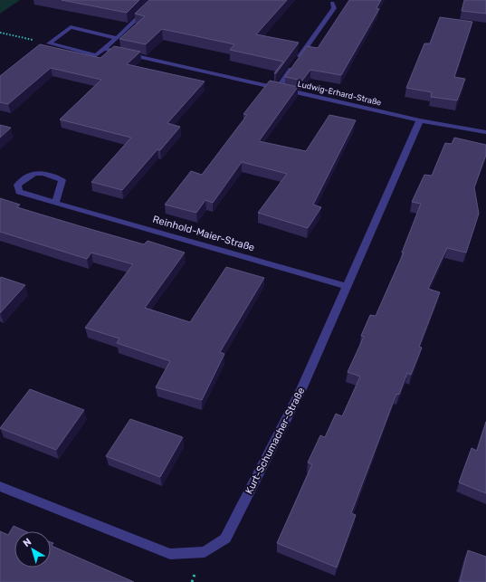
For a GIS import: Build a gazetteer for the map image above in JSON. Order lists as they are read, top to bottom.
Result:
{
  "streets": {
    "street": ["Ludwig-Erhard-Straße", "Reinhold-Maier-Straße", "Kurt-Schumacher-Straße"]
  },
  "crossings": [
    ["Ludwig-Erhard-Straße", "Kurt-Schumacher-Straße"],
    ["Reinhold-Maier-Straße", "Kurt-Schumacher-Straße"]
  ],
  "north": "top left"
}
